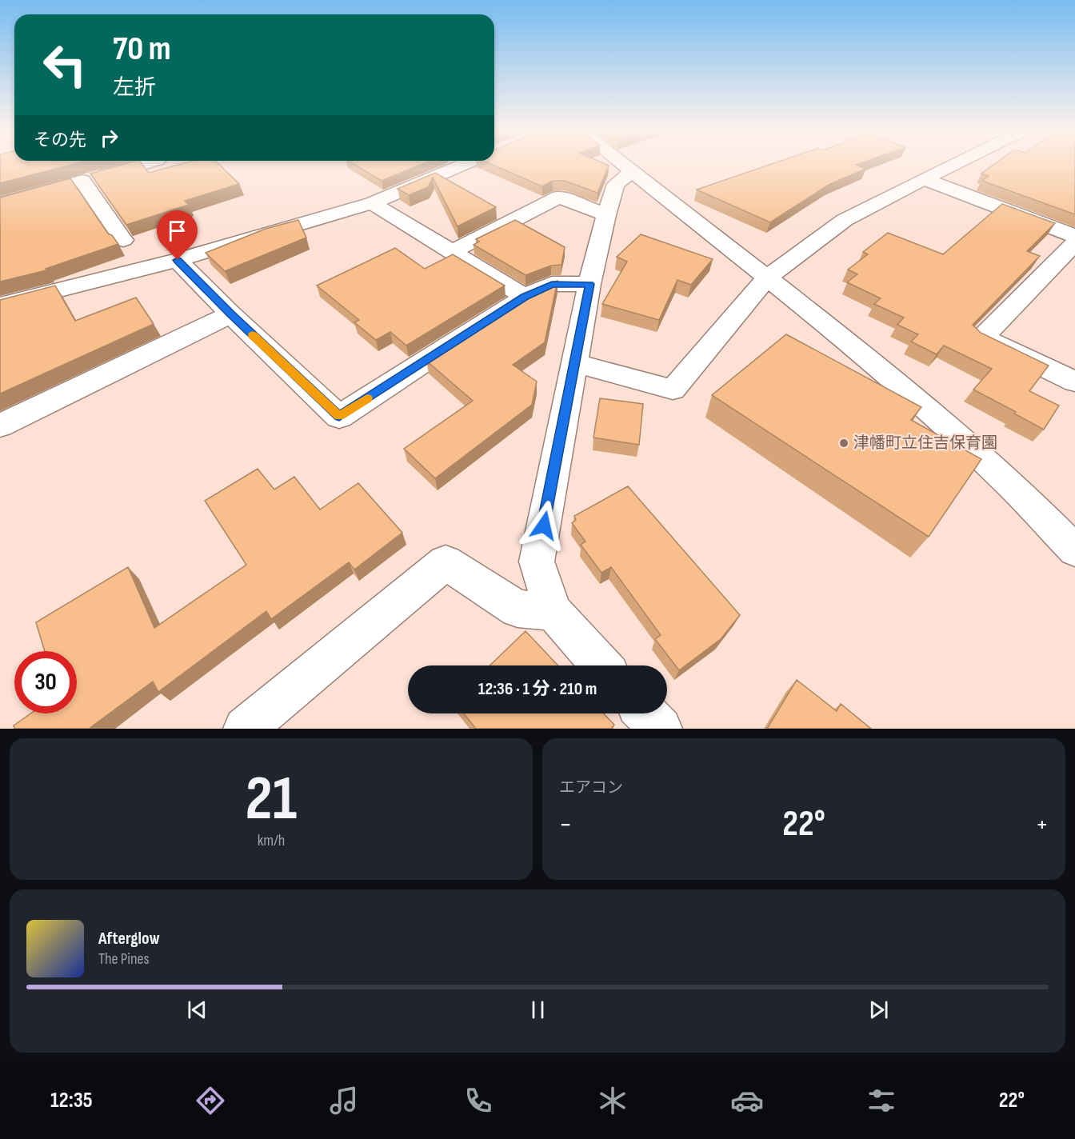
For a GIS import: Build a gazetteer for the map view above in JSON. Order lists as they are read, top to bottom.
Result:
{
  "places": ["津幡町立住吉保育園"],
  "page": {
    "turn": ["70 m", "左折"],
    "then": "その先",
    "limit": "30",
    "trip": "12:36 · 1 分 · 210 m",
    "tile": [
      ["21", "km/h"],
      "エアコン"
    ],
    "heat": ["−", "22°", "+"],
    "song": ["Afterglow", "The Pines"],
    "tabs": ["12:35", "22°"]
  }
}
